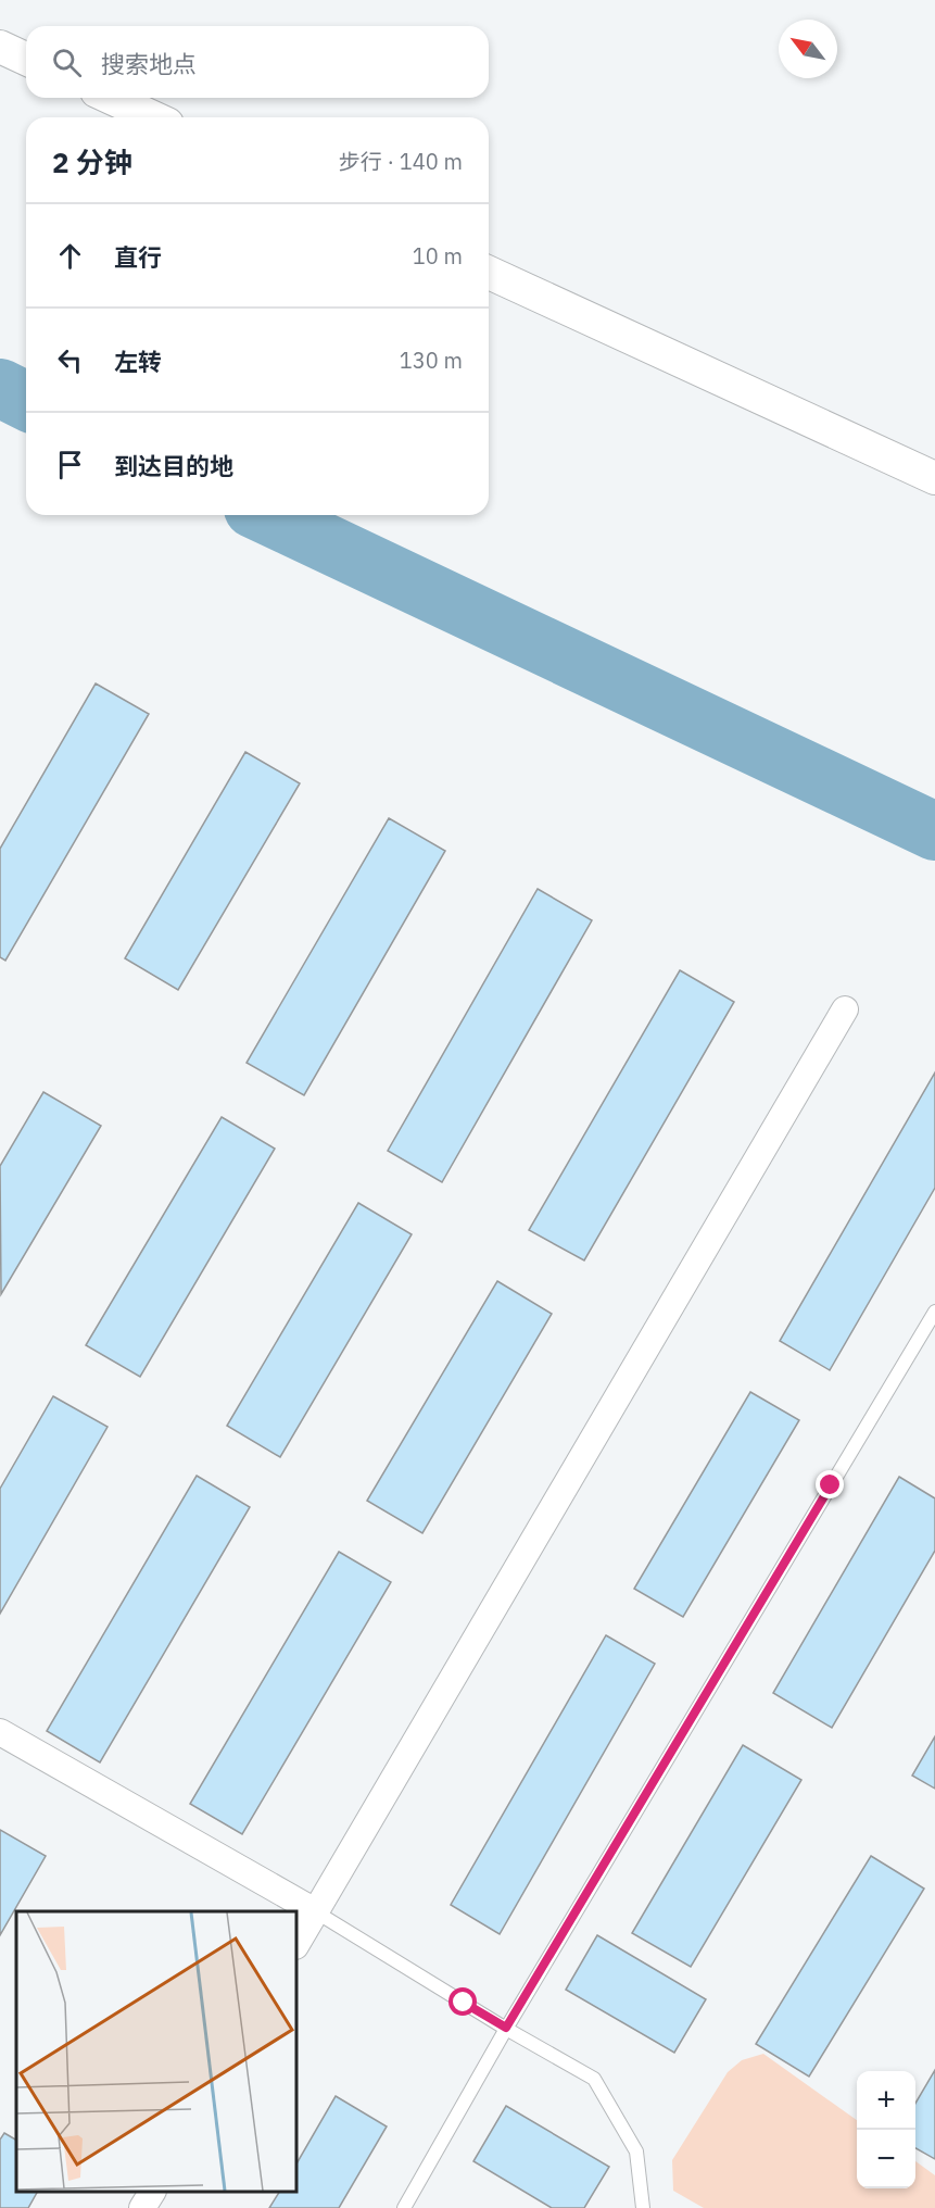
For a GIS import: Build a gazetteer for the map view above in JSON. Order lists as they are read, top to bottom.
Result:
{
  "north": "top left",
  "page": {
    "search": "搜索地点",
    "heading": ["2 分钟", "步行 · 140 m"],
    "list": [
      ["直行", "10 m"],
      ["左转", "130 m"],
      "到达目的地"
    ],
    "map_buttons": ["+", "−"]
  }
}
